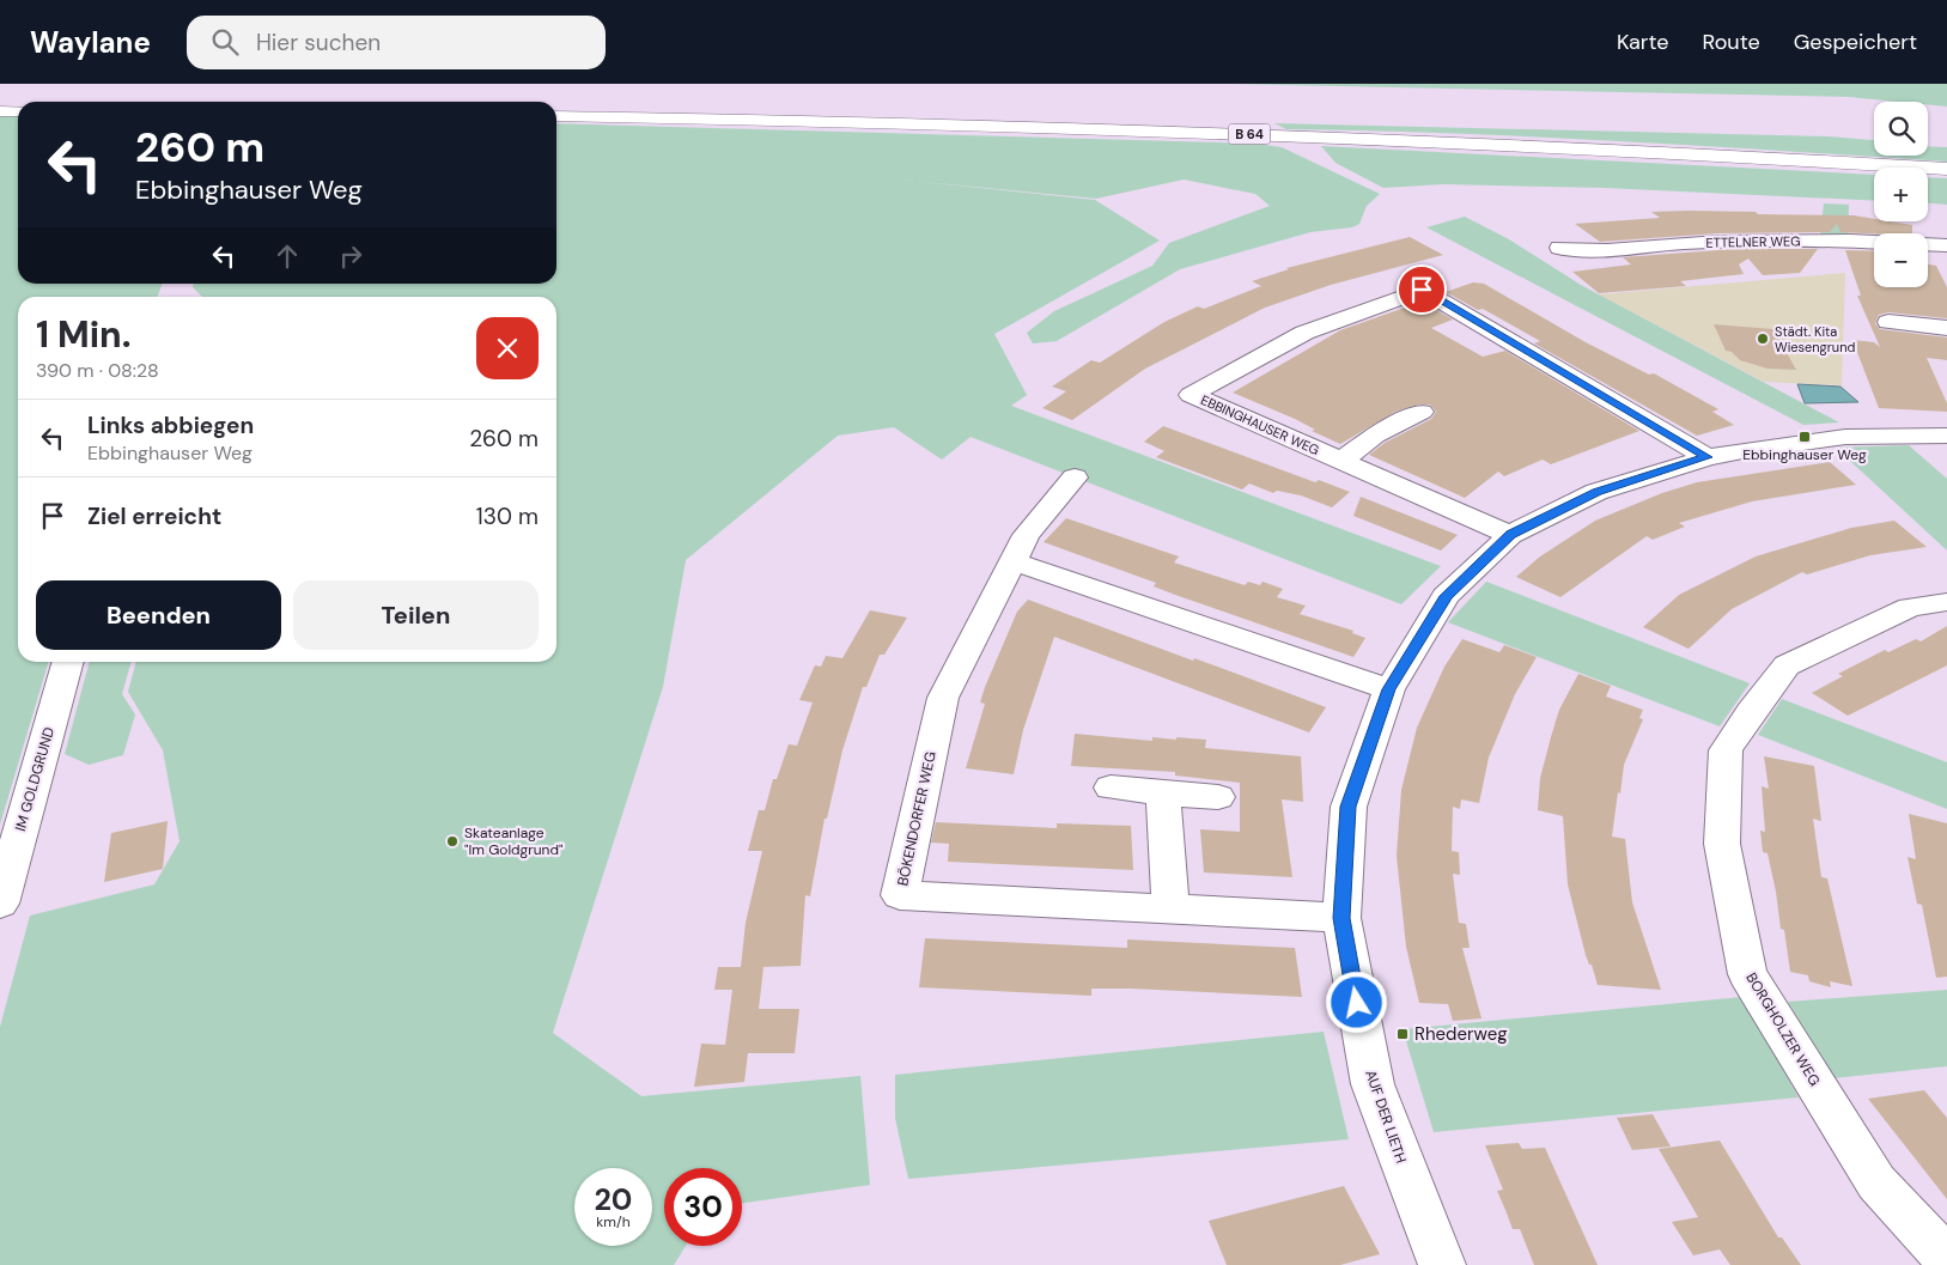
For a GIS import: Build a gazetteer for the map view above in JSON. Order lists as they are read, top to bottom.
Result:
{
  "streets": {
    "highway": ["B 64"],
    "street": [
      "ETTELNER WEG",
      "EBBINGHAUSER WEG",
      "IM GOLDGRUND",
      "BÖKENDORFER WEG",
      "BORGHOLZER WEG",
      "AUF DER LIETH"
    ]
  },
  "crossings": [
    ["EBBINGHAUSER WEG", "AUF DER LIETH"],
    ["BÖKENDORFER WEG", "AUF DER LIETH"]
  ],
  "places": {
    "other": ["Städt. Kita Wiesengrund", "Skateanlage \"Im Goldgrund\""],
    "transit": ["Ebbinghauser Weg", "Rhederweg"]
  },
  "page": {
    "header": "Waylane",
    "search": "Hier suchen",
    "nav": ["Karte", "Route", "Gespeichert"],
    "map_buttons": ["+", "−"],
    "turn": ["260 m", "Ebbinghauser Weg"],
    "heading": ["1 Min.", "390 m · 08:28"],
    "list": [
      {
        "name": "Links abbiegen",
        "note": "Ebbinghauser Weg",
        "value": "260 m"
      },
      {
        "name": "Ziel erreicht",
        "value": "130 m"
      }
    ],
    "buttons": ["Beenden", "Teilen"],
    "speed": "20 km/h",
    "limit": "30"
  }
}
